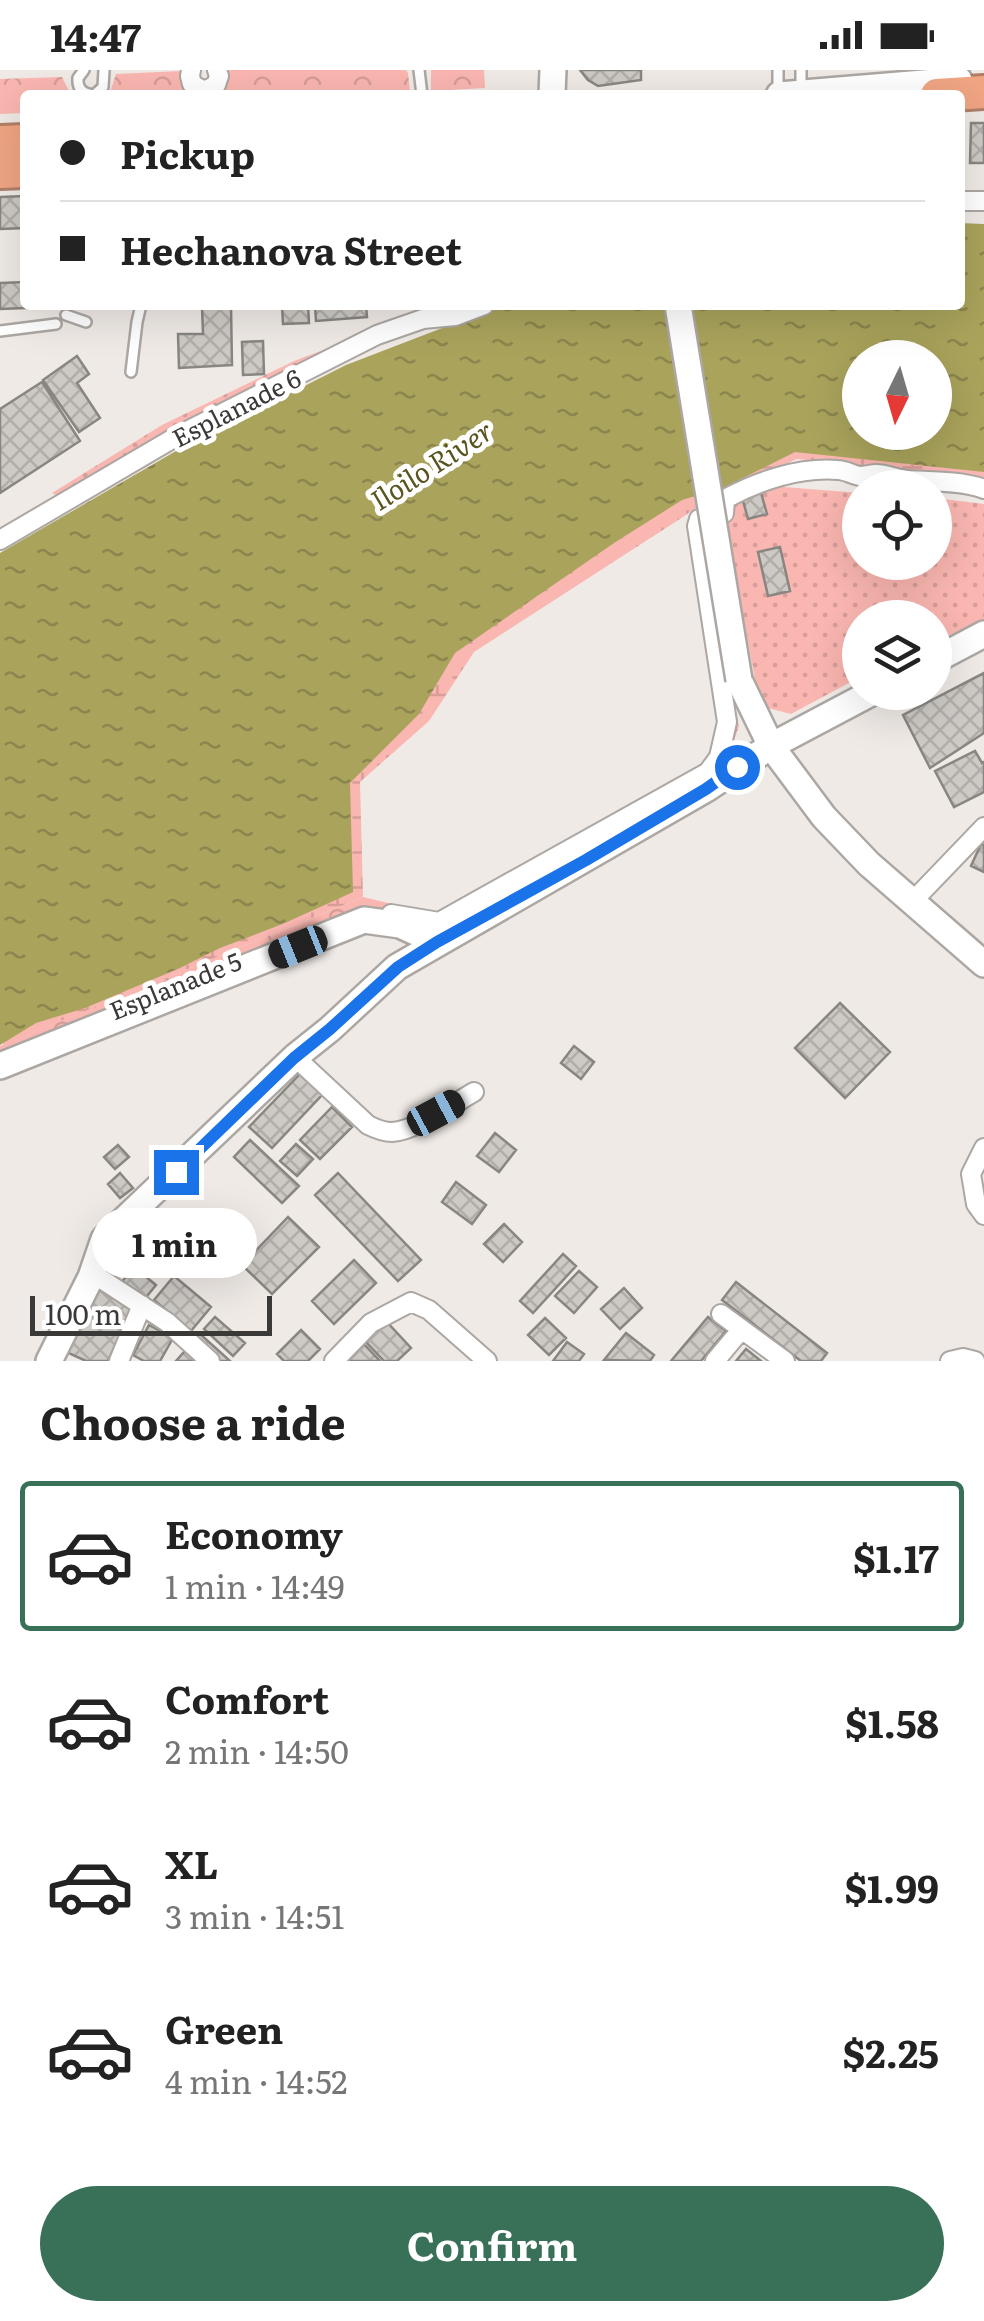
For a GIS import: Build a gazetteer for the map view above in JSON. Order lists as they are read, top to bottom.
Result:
{
  "streets": {
    "street": ["Esplanade 6", "Esplanade 5"]
  },
  "water": ["Iloilo River"],
  "scale_bar": "100 m",
  "north": "bottom",
  "page": {
    "status": "14:47",
    "banner": ["Pickup", "Hechanova Street"],
    "bubble": "1 min",
    "scale": "100 m",
    "heading": "Choose a ride",
    "list": [
      {
        "name": "Economy",
        "note": "1 min · 14:49",
        "value": "$1.17"
      },
      {
        "name": "Comfort",
        "note": "2 min · 14:50",
        "value": "$1.58"
      },
      {
        "name": "XL",
        "note": "3 min · 14:51",
        "value": "$1.99"
      },
      {
        "name": "Green",
        "note": "4 min · 14:52",
        "value": "$2.25"
      }
    ],
    "buttons": "Confirm"
  }
}
